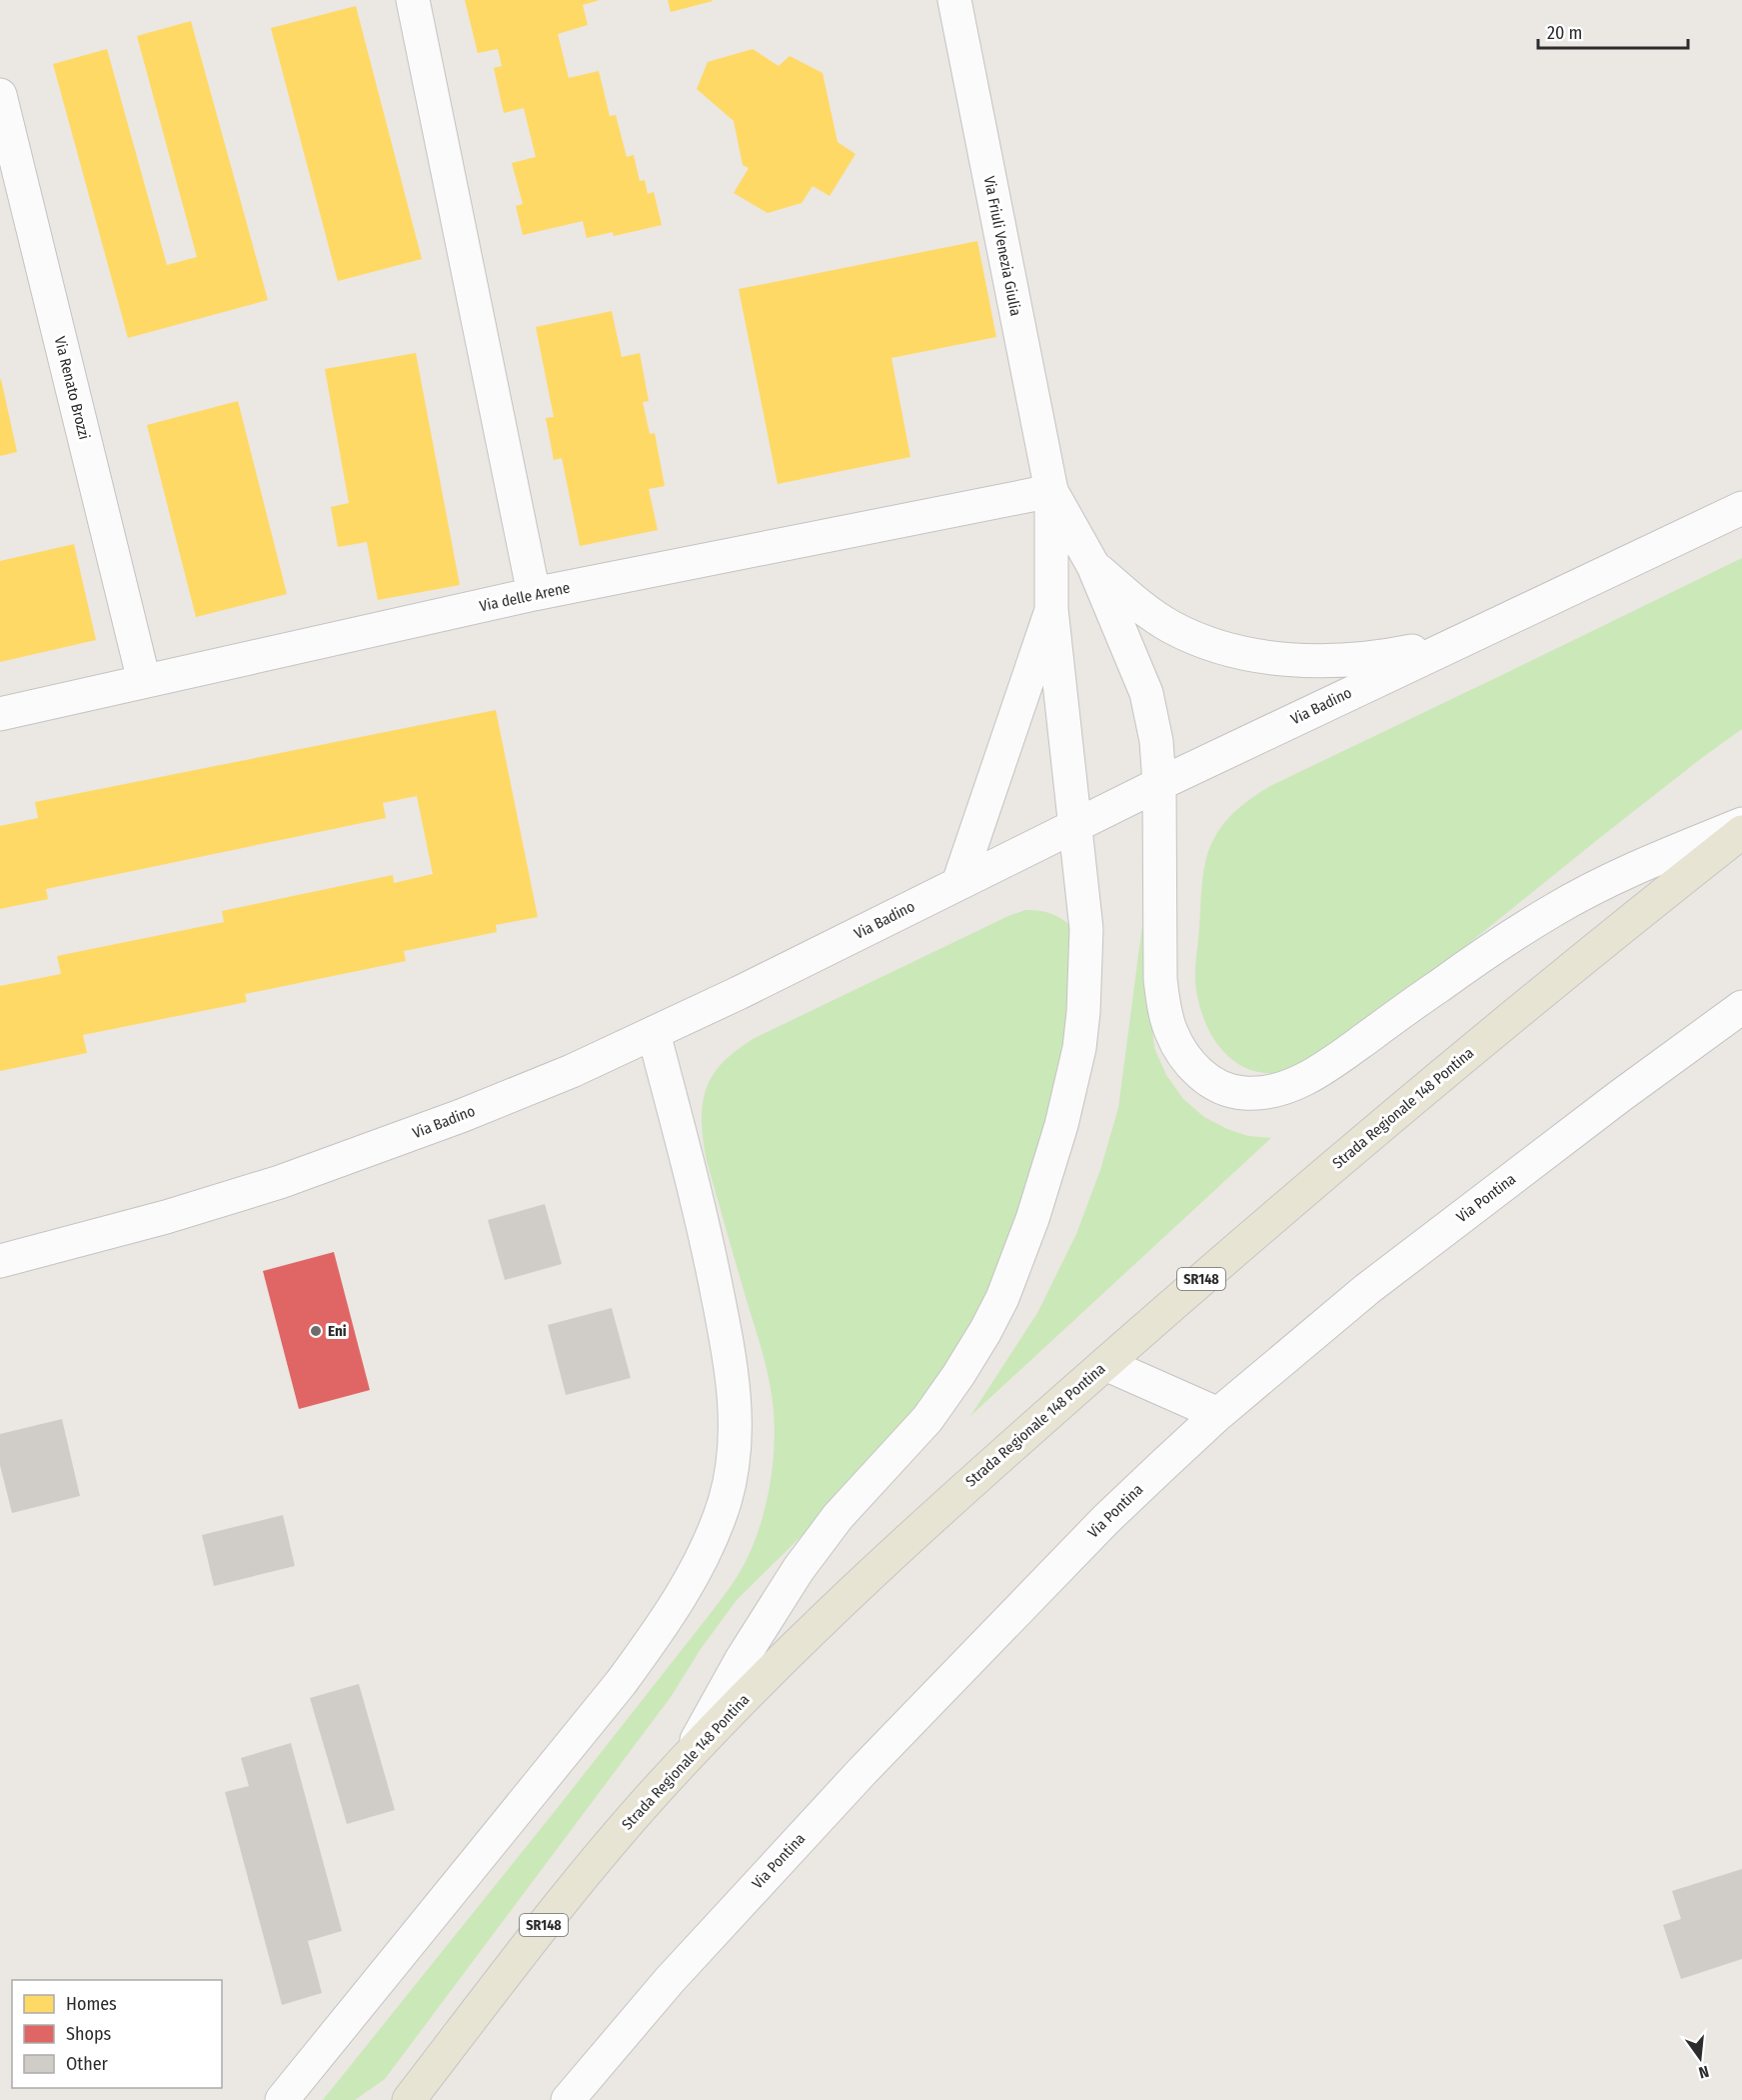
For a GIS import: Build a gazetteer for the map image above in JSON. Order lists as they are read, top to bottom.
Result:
{
  "streets": {
    "main road": ["Strada Regionale 148 Pontina", "SR148"],
    "street": [
      "Via Friuli Venezia Giulia",
      "Via Renato Brozzi",
      "Via delle Arene",
      "Via Badino",
      "Via Pontina"
    ]
  },
  "crossings": [
    ["Via Friuli Venezia Giulia", "Via delle Arene"],
    ["Via Renato Brozzi", "Via delle Arene"]
  ],
  "places": ["Eni"],
  "legend": ["Homes", "Shops", "Other"],
  "scale_bar": "20 m",
  "north": "bottom"
}
